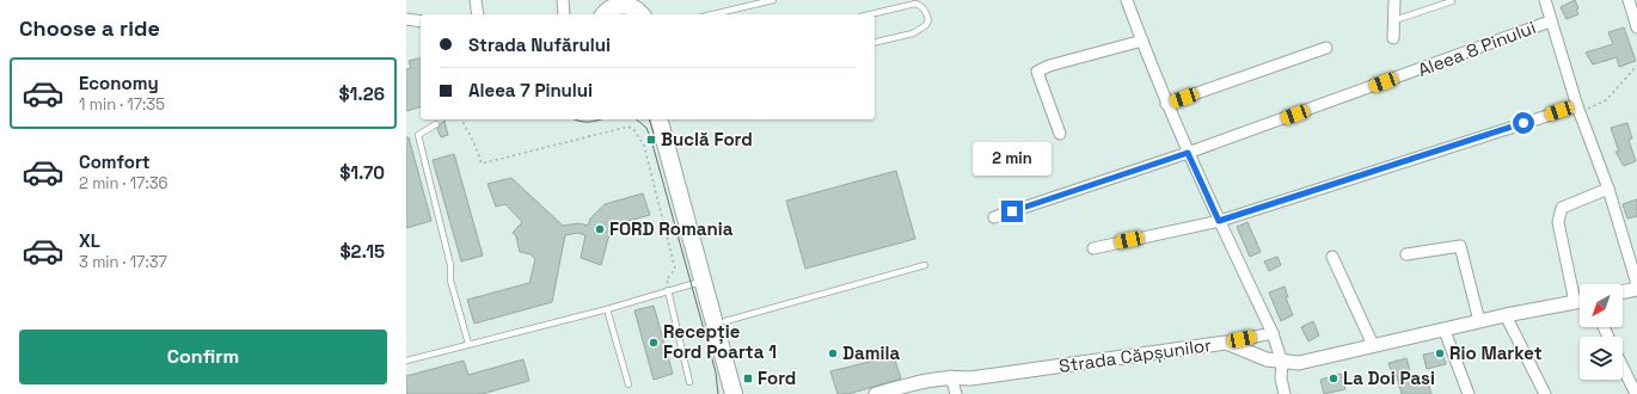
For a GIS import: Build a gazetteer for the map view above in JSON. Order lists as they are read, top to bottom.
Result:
{
  "streets": {
    "street": ["Aleea 8 Pinului", "Strada Căpșunilor"]
  },
  "places": {
    "transit": ["Buclă Ford", "Ford"],
    "other": [
      "FORD Romania",
      "Recepție Ford Poarta 1",
      "Damila",
      "Rio Market",
      "La Doi Pasi"
    ]
  },
  "north": "bottom left",
  "page": {
    "heading": "Choose a ride",
    "banner": ["Strada Nufărului", "Aleea 7 Pinului"],
    "list": [
      {
        "name": "Economy",
        "note": "1 min · 17:35",
        "value": "$1.26"
      },
      {
        "name": "Comfort",
        "note": "2 min · 17:36",
        "value": "$1.70"
      },
      {
        "name": "XL",
        "note": "3 min · 17:37",
        "value": "$2.15"
      }
    ],
    "bubble": "2 min",
    "buttons": "Confirm"
  }
}
